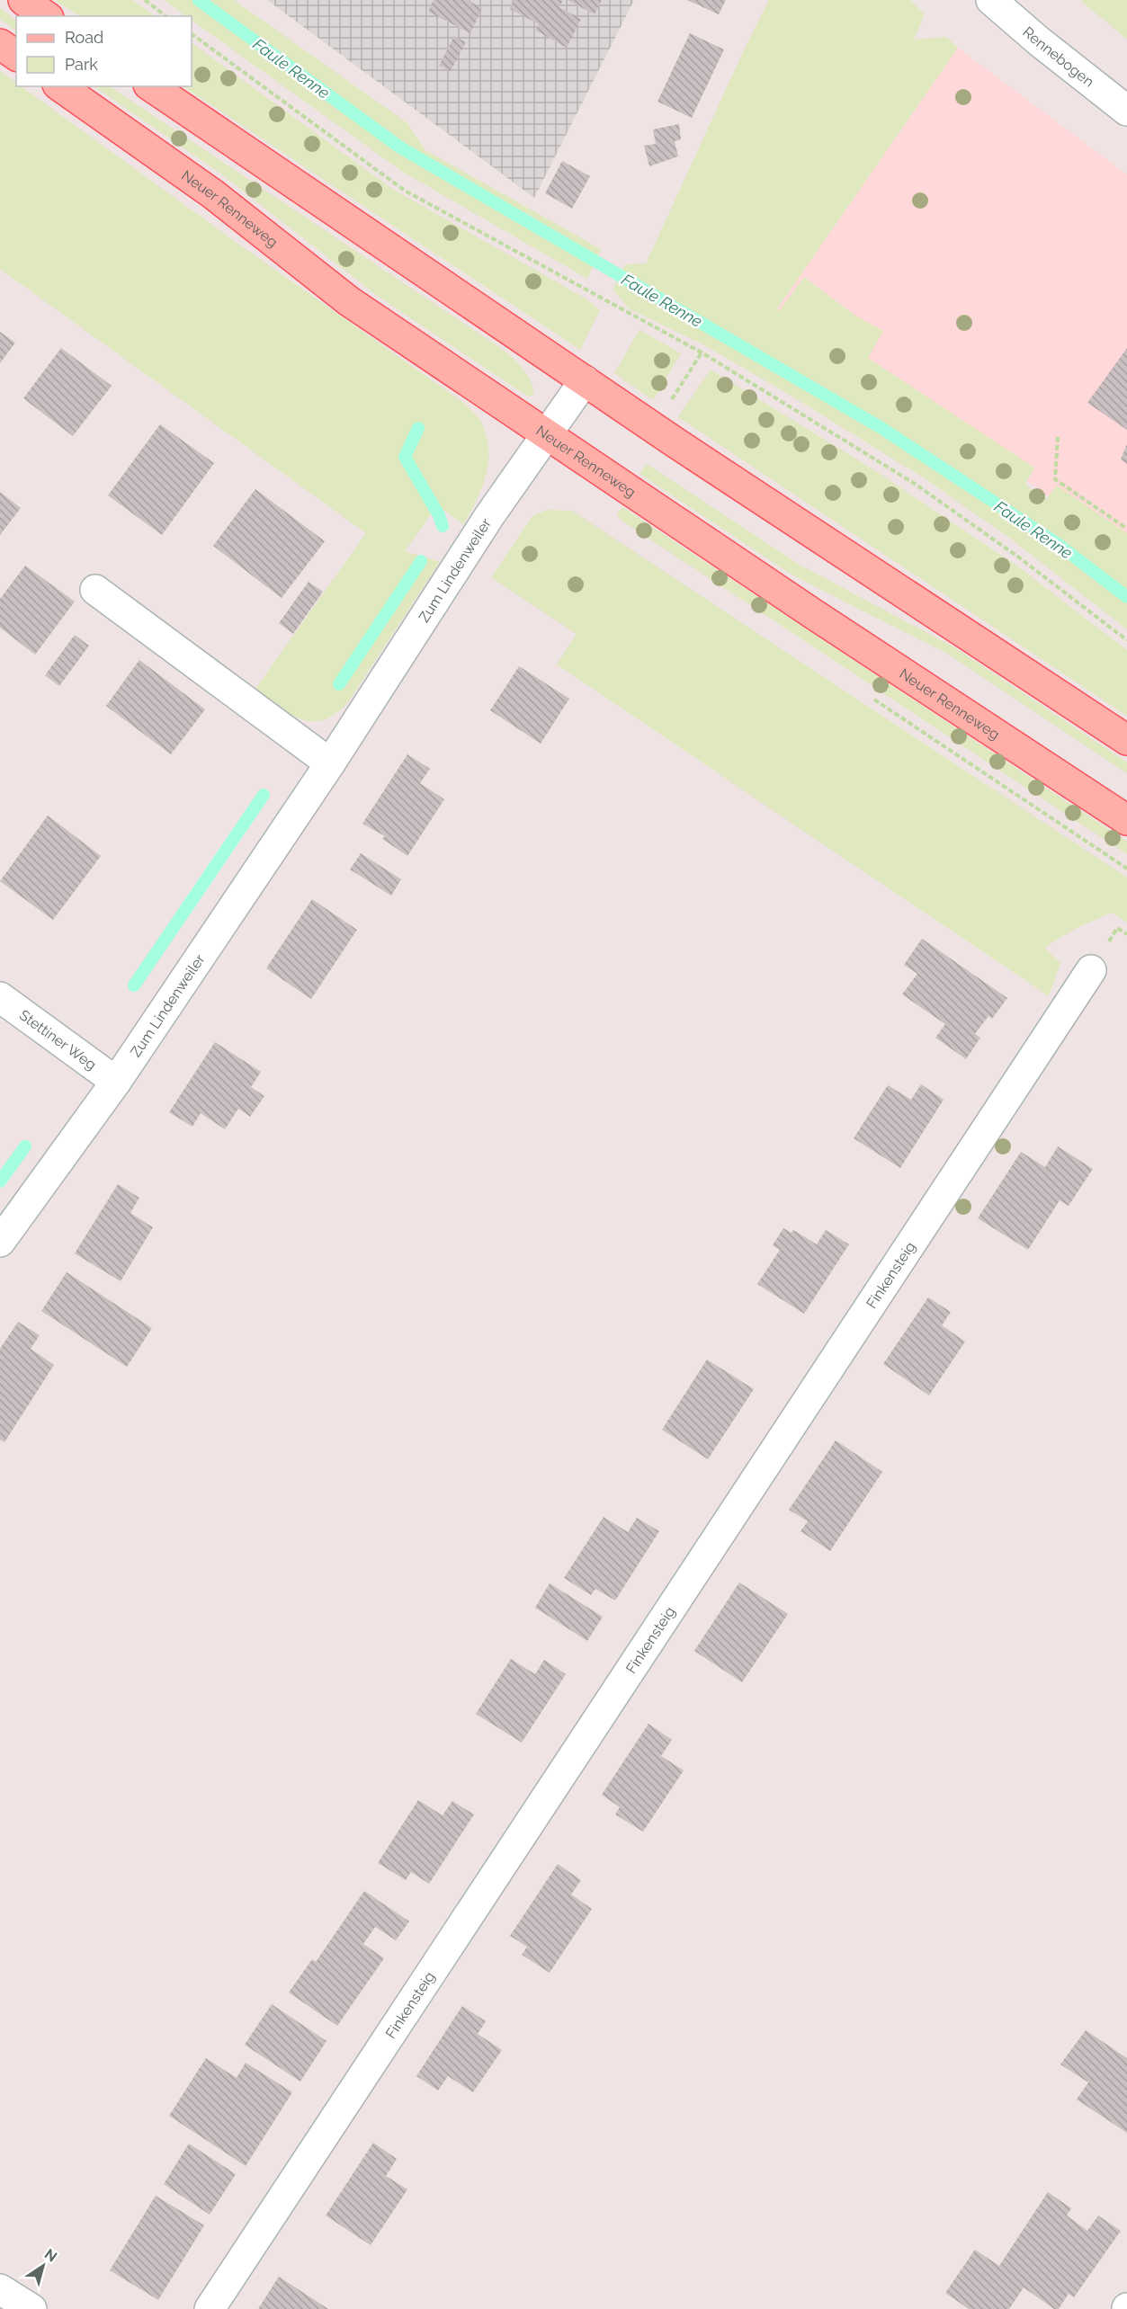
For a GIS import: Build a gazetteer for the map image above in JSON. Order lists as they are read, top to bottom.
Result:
{
  "streets": {
    "main road": ["Neuer Renneweg"],
    "street": [
      "Rennebogen",
      "Zum Lindenweiler",
      "Stettiner Weg",
      "Finkensteig"
    ]
  },
  "crossings": [
    ["Neuer Renneweg", "Zum Lindenweiler"],
    ["Zum Lindenweiler", "Stettiner Weg"]
  ],
  "water": ["Faule Renne"],
  "legend": ["Road", "Park"],
  "north": "top right"
}
